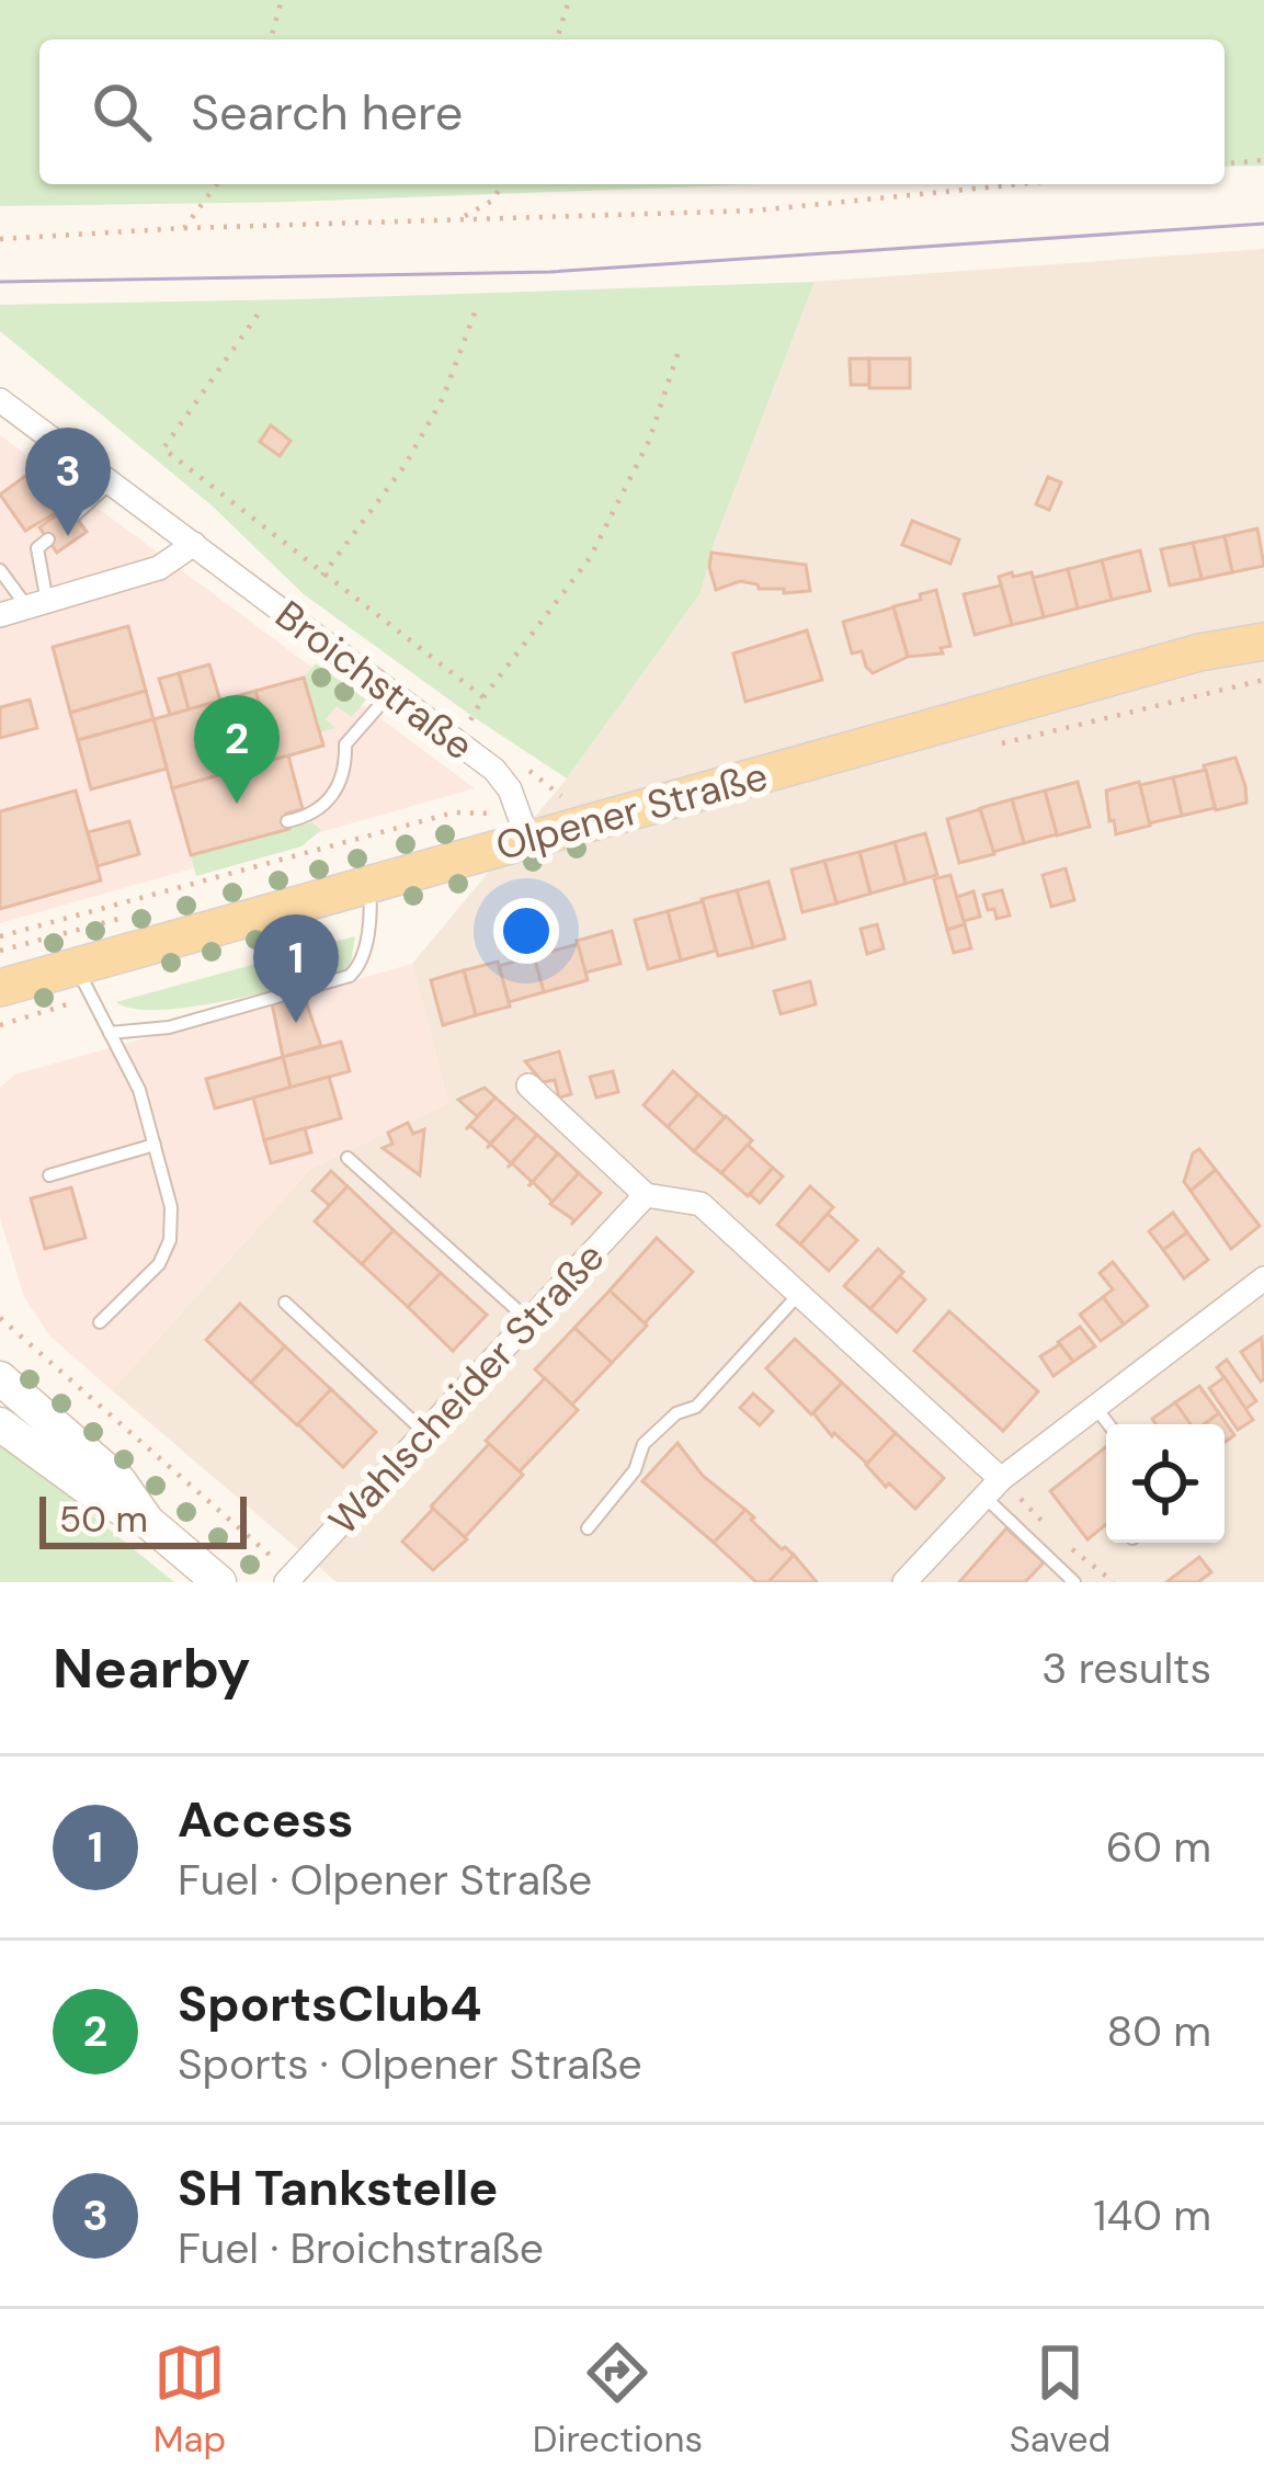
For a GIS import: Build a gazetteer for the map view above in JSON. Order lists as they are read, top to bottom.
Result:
{
  "streets": {
    "main road": ["Olpener Straße"],
    "street": ["Broichstraße", "Wahlscheider Straße"]
  },
  "crossings": [
    ["Broichstraße", "Olpener Straße"]
  ],
  "scale_bar": "50 m",
  "page": {
    "search": "Search here",
    "pins": ["3", "2", "1"],
    "scale": "50 m",
    "heading": ["Nearby", "3 results"],
    "list": [
      {
        "mark": "1",
        "name": "Access",
        "note": "Fuel · Olpener Straße",
        "value": "60 m"
      },
      {
        "mark": "2",
        "name": "SportsClub4",
        "note": "Sports · Olpener Straße",
        "value": "80 m"
      },
      {
        "mark": "3",
        "name": "SH Tankstelle",
        "note": "Fuel · Broichstraße",
        "value": "140 m"
      }
    ],
    "nav": ["Map", "Directions", "Saved"]
  }
}
